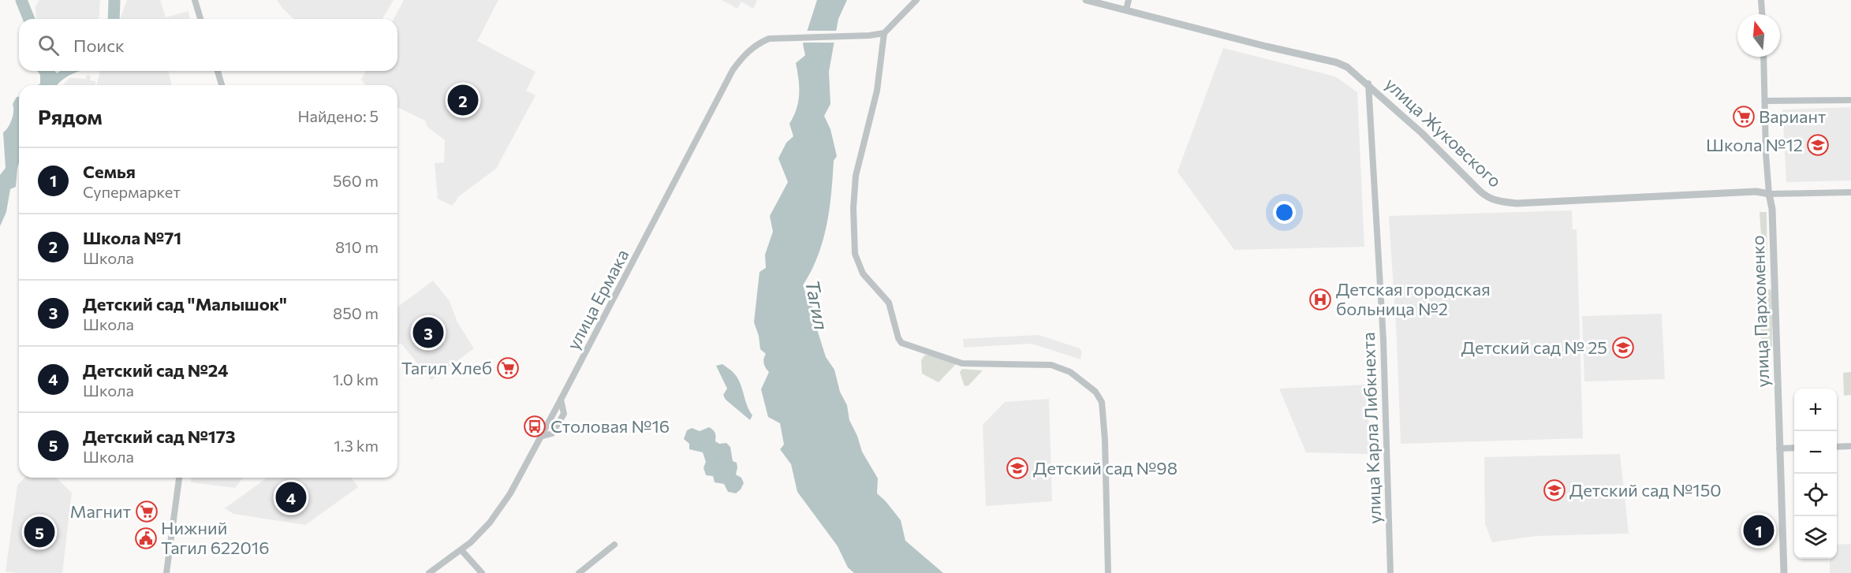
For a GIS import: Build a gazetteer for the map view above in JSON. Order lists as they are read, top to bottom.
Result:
{
  "streets": {
    "street": [
      "улица Жуковского",
      "улица Ермака",
      "улица Пархоменко",
      "улица Карла Либкнехта"
    ]
  },
  "crossings": [
    ["улица Жуковского", "улица Пархоменко"],
    ["улица Жуковского", "улица Карла Либкнехта"]
  ],
  "water": ["Тагил"],
  "places": {
    "supermarket": ["Вариант", "Тагил Хлеб", "Магнит"],
    "school or university": [
      "Школа №12",
      "Детский сад № 25",
      "Детский сад №98",
      "Детский сад №150"
    ],
    "hospital": ["Детская городская больница №2"],
    "bus stop": ["Столовая №16"],
    "public building": ["Нижний Тагил 622016"]
  },
  "north": "top",
  "page": {
    "search": "Поиск",
    "pins": [
      "2",
      "3",
      "4",
      "1",
      "5"
    ],
    "heading": ["Рядом", "Найдено: 5"],
    "list": [
      {
        "mark": "1",
        "name": "Семья",
        "note": "Супермаркет",
        "value": "560 m"
      },
      {
        "mark": "2",
        "name": "Школа №71",
        "note": "Школа",
        "value": "810 m"
      },
      {
        "mark": "3",
        "name": "Детский сад \"Малышок\"",
        "note": "Школа",
        "value": "850 m"
      },
      {
        "mark": "4",
        "name": "Детский сад №24",
        "note": "Школа",
        "value": "1.0 km"
      },
      {
        "mark": "5",
        "name": "Детский сад №173",
        "note": "Школа",
        "value": "1.3 km"
      }
    ],
    "map_buttons": ["+", "−"]
  }
}
